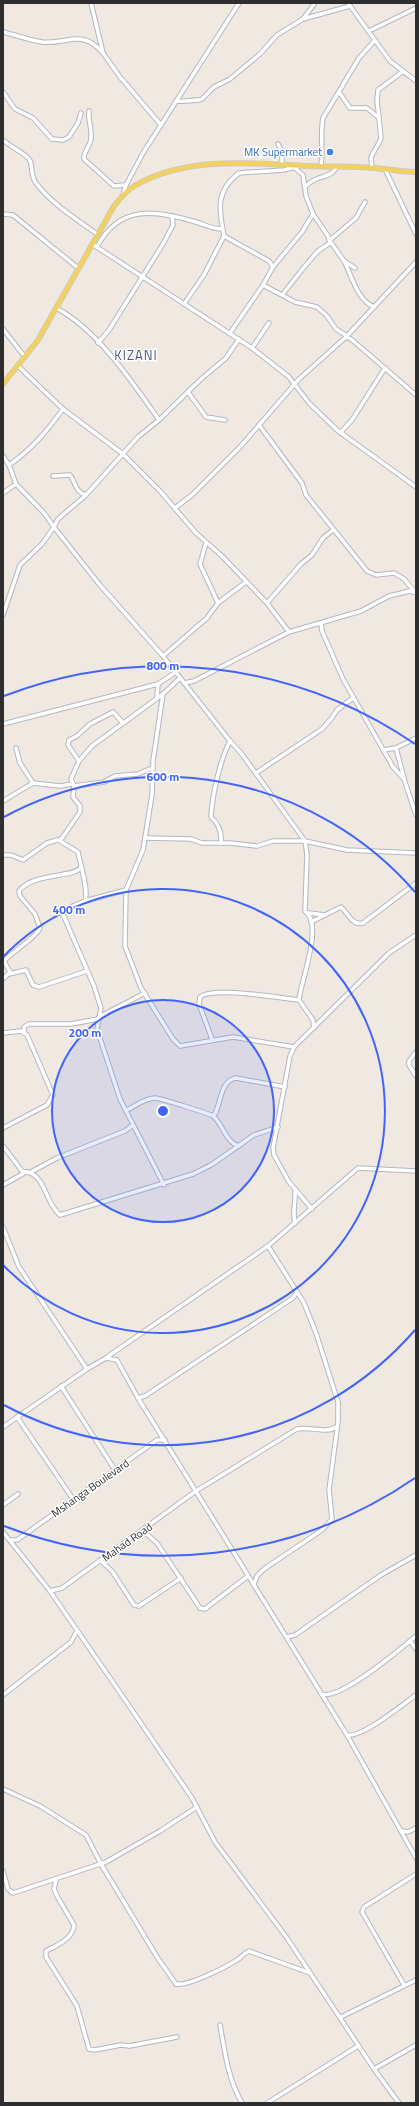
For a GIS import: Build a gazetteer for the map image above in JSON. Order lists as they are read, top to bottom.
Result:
{
  "streets": {
    "street": ["Mshanga Boulevard", "Mahad Road"]
  },
  "districts": ["KIZANI"],
  "places": ["MK Supermarket"],
  "rings": [
    "800 m",
    "600 m",
    "400 m",
    "200 m"
  ]
}
